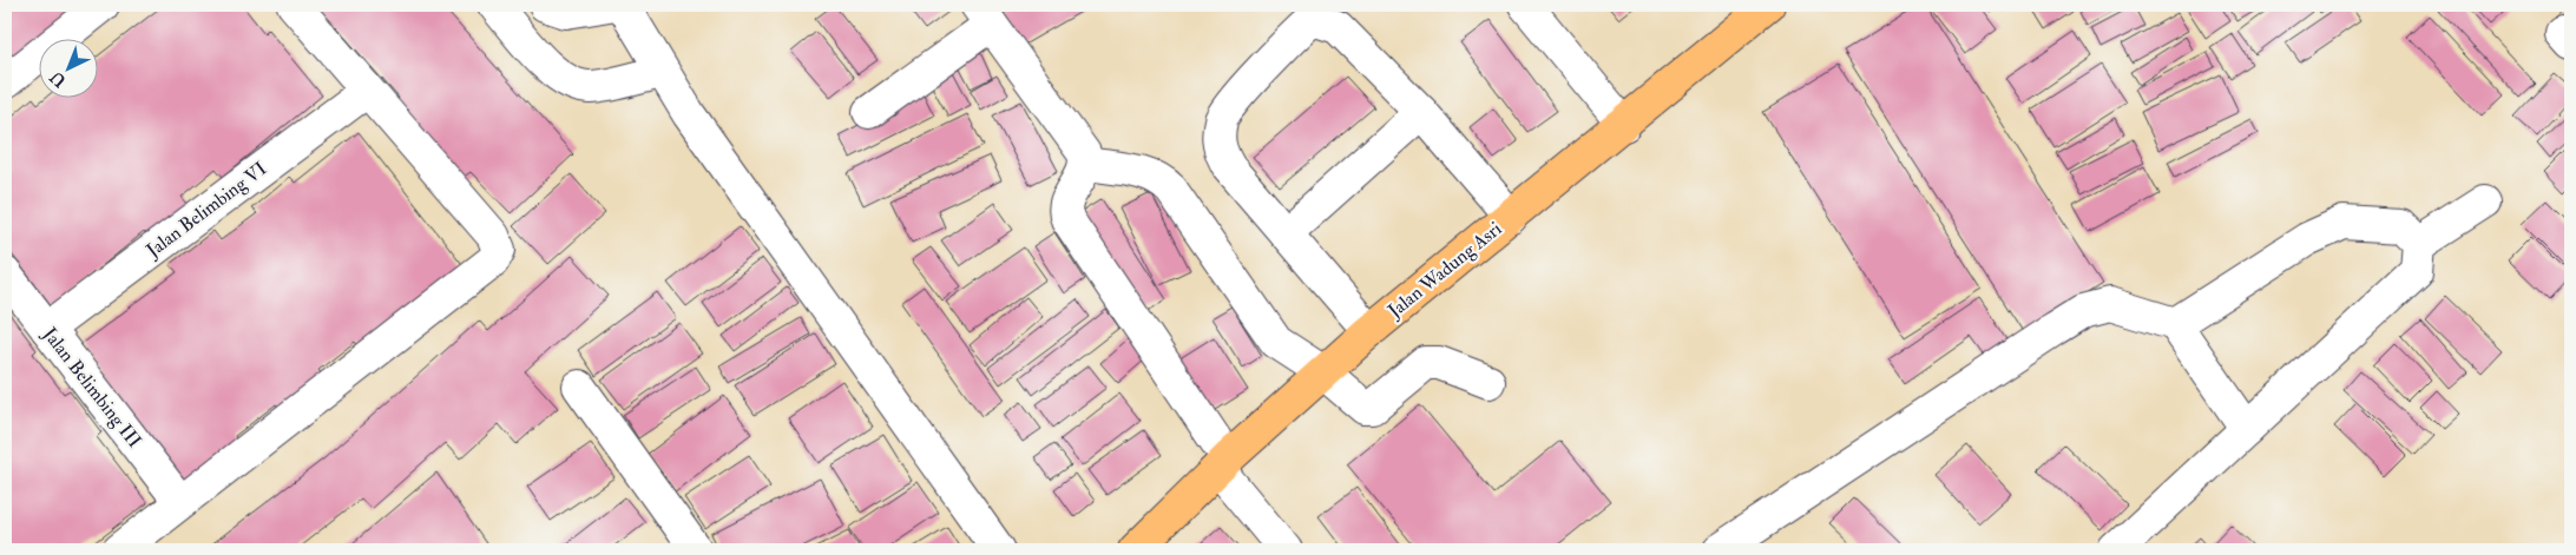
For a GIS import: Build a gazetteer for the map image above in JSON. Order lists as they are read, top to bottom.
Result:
{
  "streets": {
    "main road": ["Jalan Wadung Asri"],
    "street": ["Jalan Belimbing VI", "Jalan Belimbing III"]
  },
  "crossings": [
    ["Jalan Belimbing VI", "Jalan Belimbing III"]
  ],
  "north": "bottom left"
}
